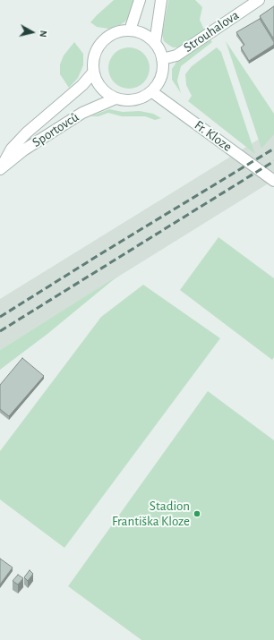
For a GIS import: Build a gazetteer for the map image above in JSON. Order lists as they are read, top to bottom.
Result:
{
  "streets": {
    "street": ["Strouhalova", "Sportovců", "Fr. Kloze"]
  },
  "crossings": [
    ["Strouhalova", "Sportovců"],
    ["Strouhalova", "Fr. Kloze"],
    ["Sportovců", "Fr. Kloze"]
  ],
  "places": ["Stadion Františka Kloze"],
  "north": "right"
}
